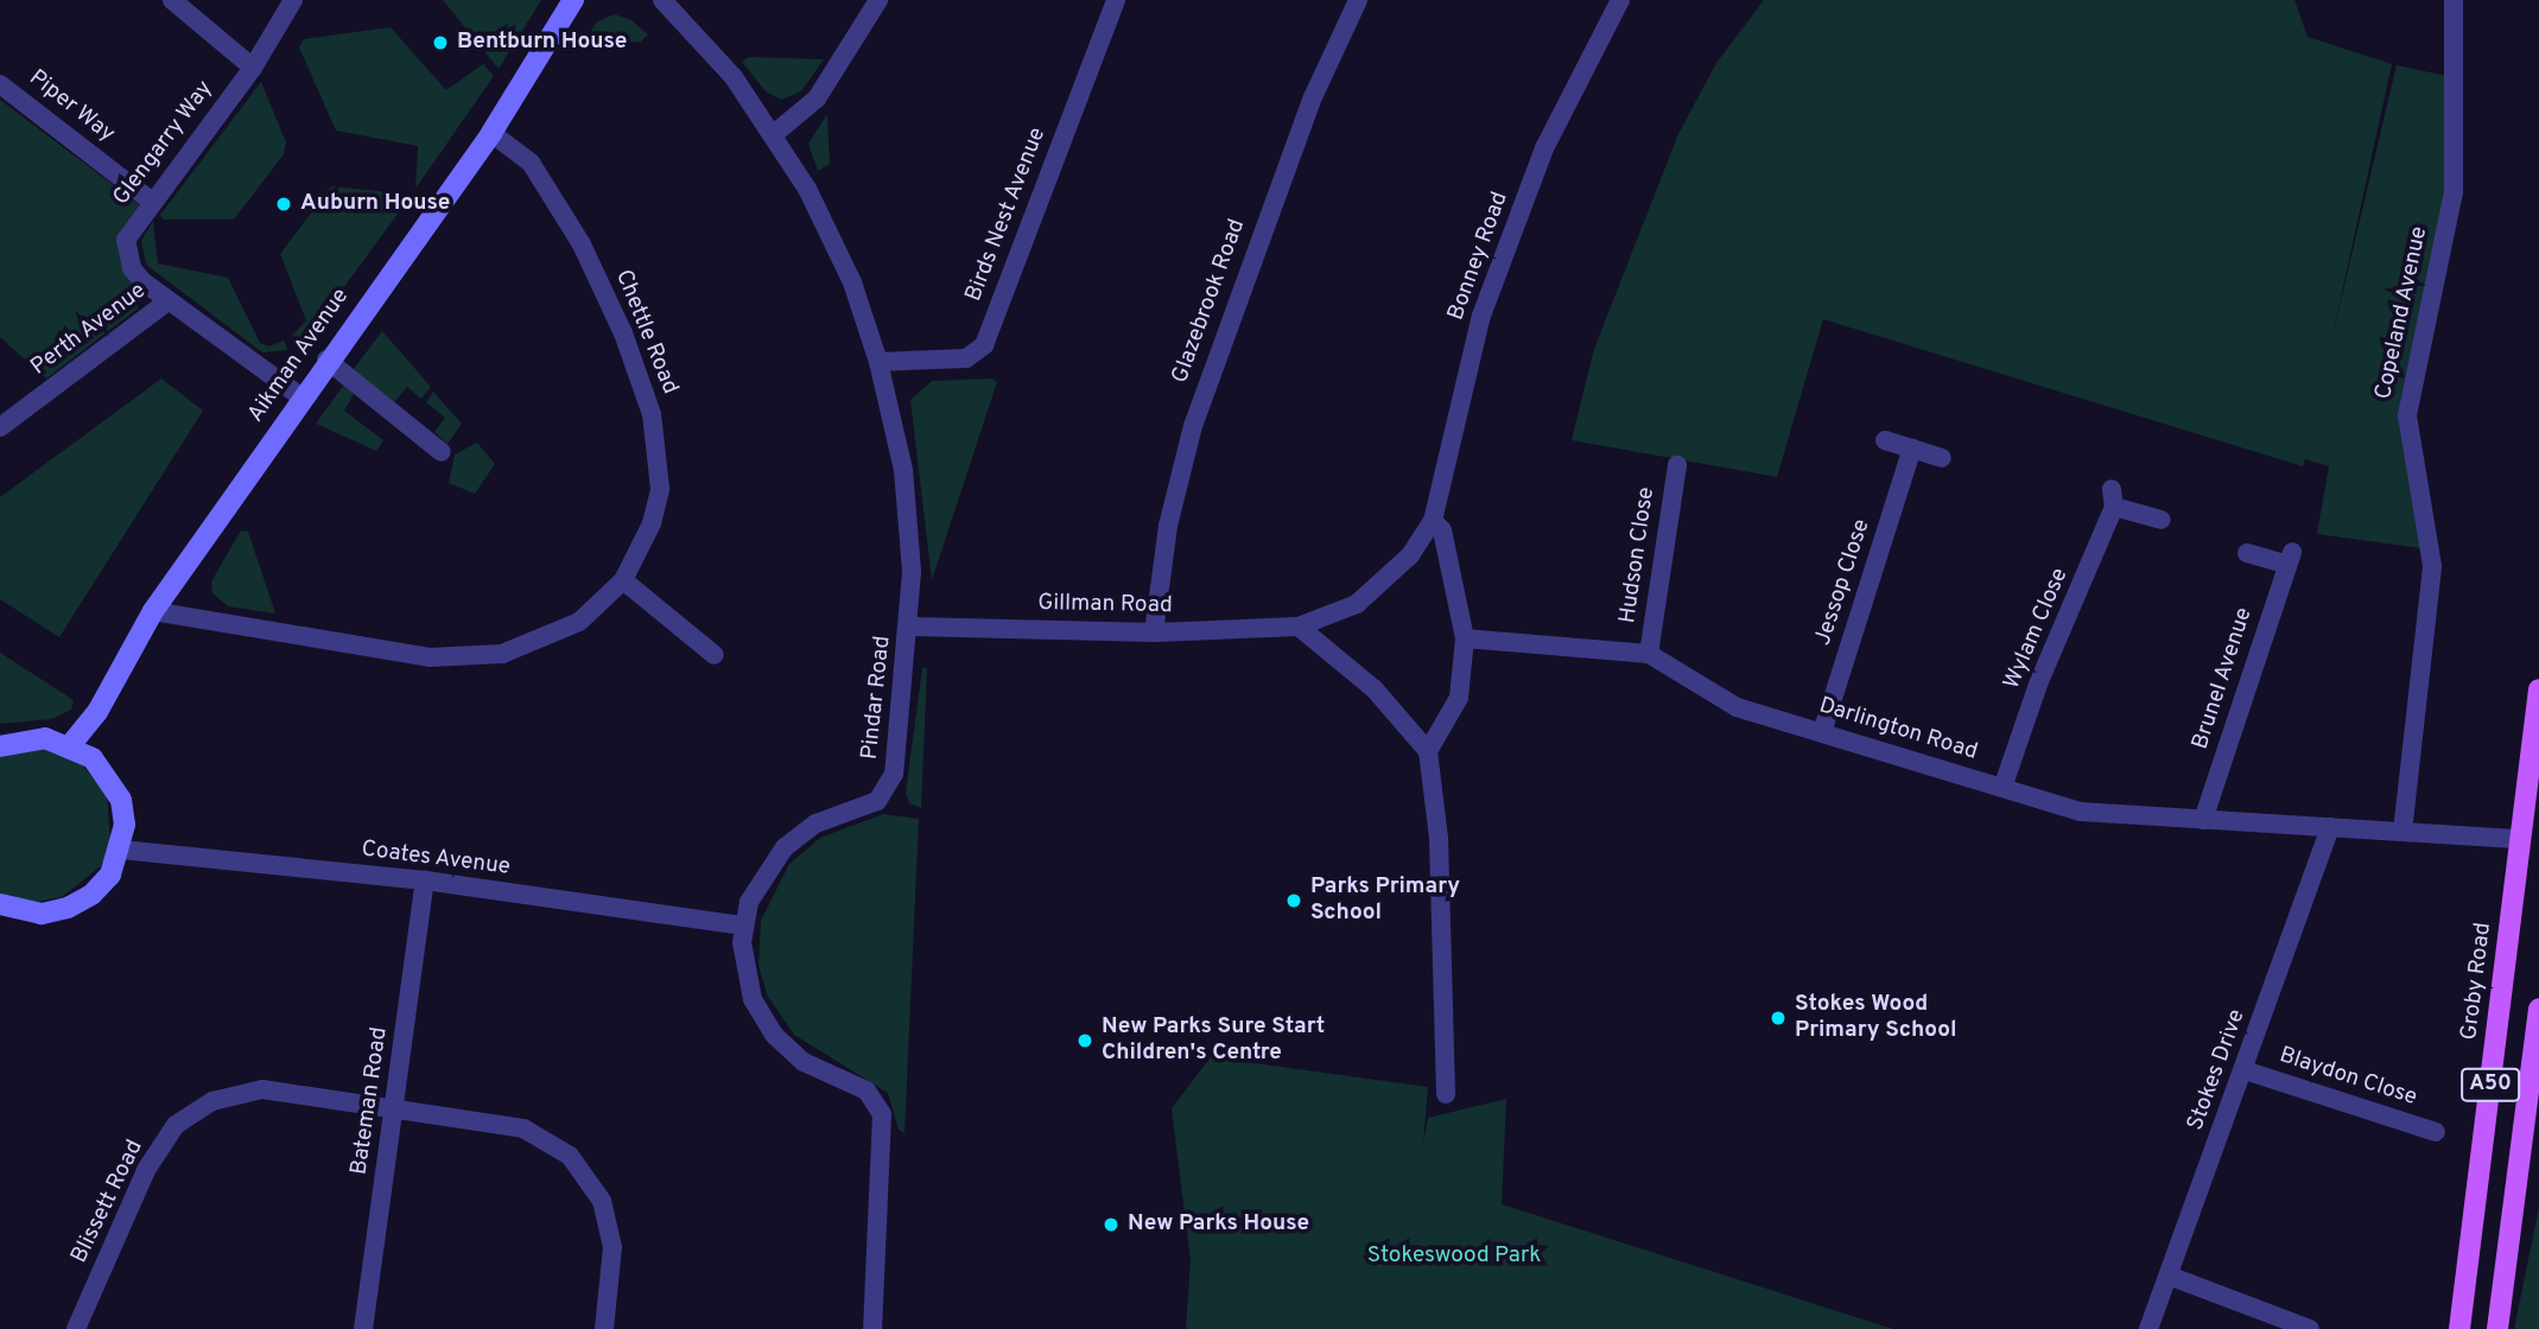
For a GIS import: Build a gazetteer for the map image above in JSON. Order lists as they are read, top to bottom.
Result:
{
  "streets": {
    "main road": ["Groby Road", "A50"],
    "street": [
      "Piper Way",
      "Glengarry Way",
      "Birds Nest Avenue",
      "Bonney Road",
      "Glazebrook Road",
      "Copeland Avenue",
      "Perth Avenue",
      "Chettle Road",
      "Aikman Avenue",
      "Hudson Close",
      "Jessop Close",
      "Gillman Road",
      "Wylam Close",
      "Brunel Avenue",
      "Pindar Road",
      "Darlington Road",
      "Coates Avenue",
      "Stokes Drive",
      "Blaydon Close",
      "Bateman Road",
      "Blissett Road"
    ]
  },
  "crossings": [
    ["Piper Way", "Glengarry Way"],
    ["Glengarry Way", "Perth Avenue"],
    ["Glengarry Way", "Aikman Avenue"],
    ["Birds Nest Avenue", "Pindar Road"],
    ["Bonney Road", "Gillman Road"],
    ["Glazebrook Road", "Gillman Road"],
    ["Copeland Avenue", "Darlington Road"],
    ["Chettle Road", "Aikman Avenue"],
    ["Hudson Close", "Darlington Road"],
    ["Jessop Close", "Darlington Road"],
    ["Gillman Road", "Pindar Road"],
    ["Wylam Close", "Darlington Road"],
    ["Brunel Avenue", "Darlington Road"],
    ["Pindar Road", "Coates Avenue"],
    ["Darlington Road", "Groby Road"],
    ["Darlington Road", "Stokes Drive"],
    ["Coates Avenue", "Bateman Road"],
    ["Stokes Drive", "Blaydon Close"],
    ["Bateman Road", "Blissett Road"]
  ],
  "parks": ["Stokeswood Park"],
  "places": [
    "Bentburn House",
    "Auburn House",
    "Parks Primary School",
    "Stokes Wood Primary School",
    "New Parks Sure Start Children's Centre",
    "New Parks House"
  ]
}
